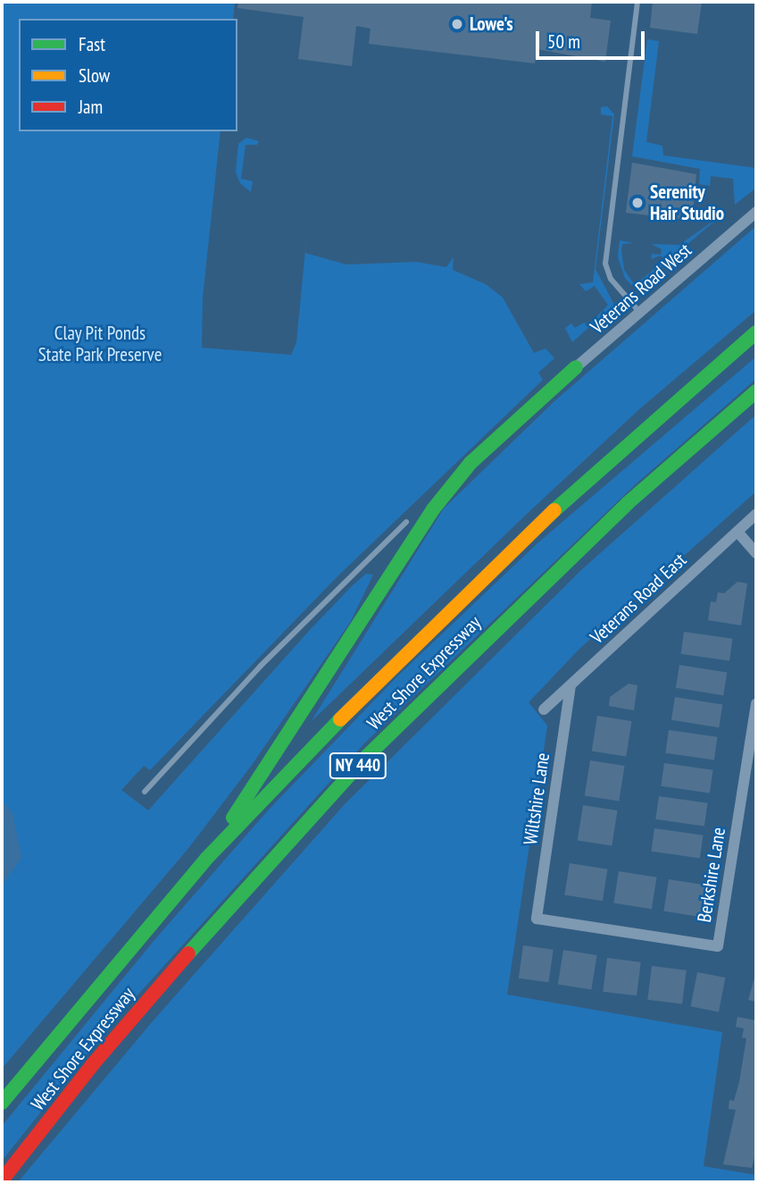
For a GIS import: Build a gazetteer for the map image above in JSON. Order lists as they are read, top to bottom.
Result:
{
  "streets": {
    "highway": ["West Shore Expressway", "NY 440"],
    "street": [
      "Veterans Road West",
      "Veterans Road East",
      "Wiltshire Lane",
      "Berkshire Lane"
    ]
  },
  "crossings": [
    ["Veterans Road East", "Wiltshire Lane"],
    ["Wiltshire Lane", "Berkshire Lane"]
  ],
  "parks": ["Clay Pit Ponds State Park Preserve"],
  "places": ["Lowe's", "Serenity Hair Studio"],
  "legend": ["Fast", "Slow", "Jam"],
  "scale_bar": "50 m"
}
